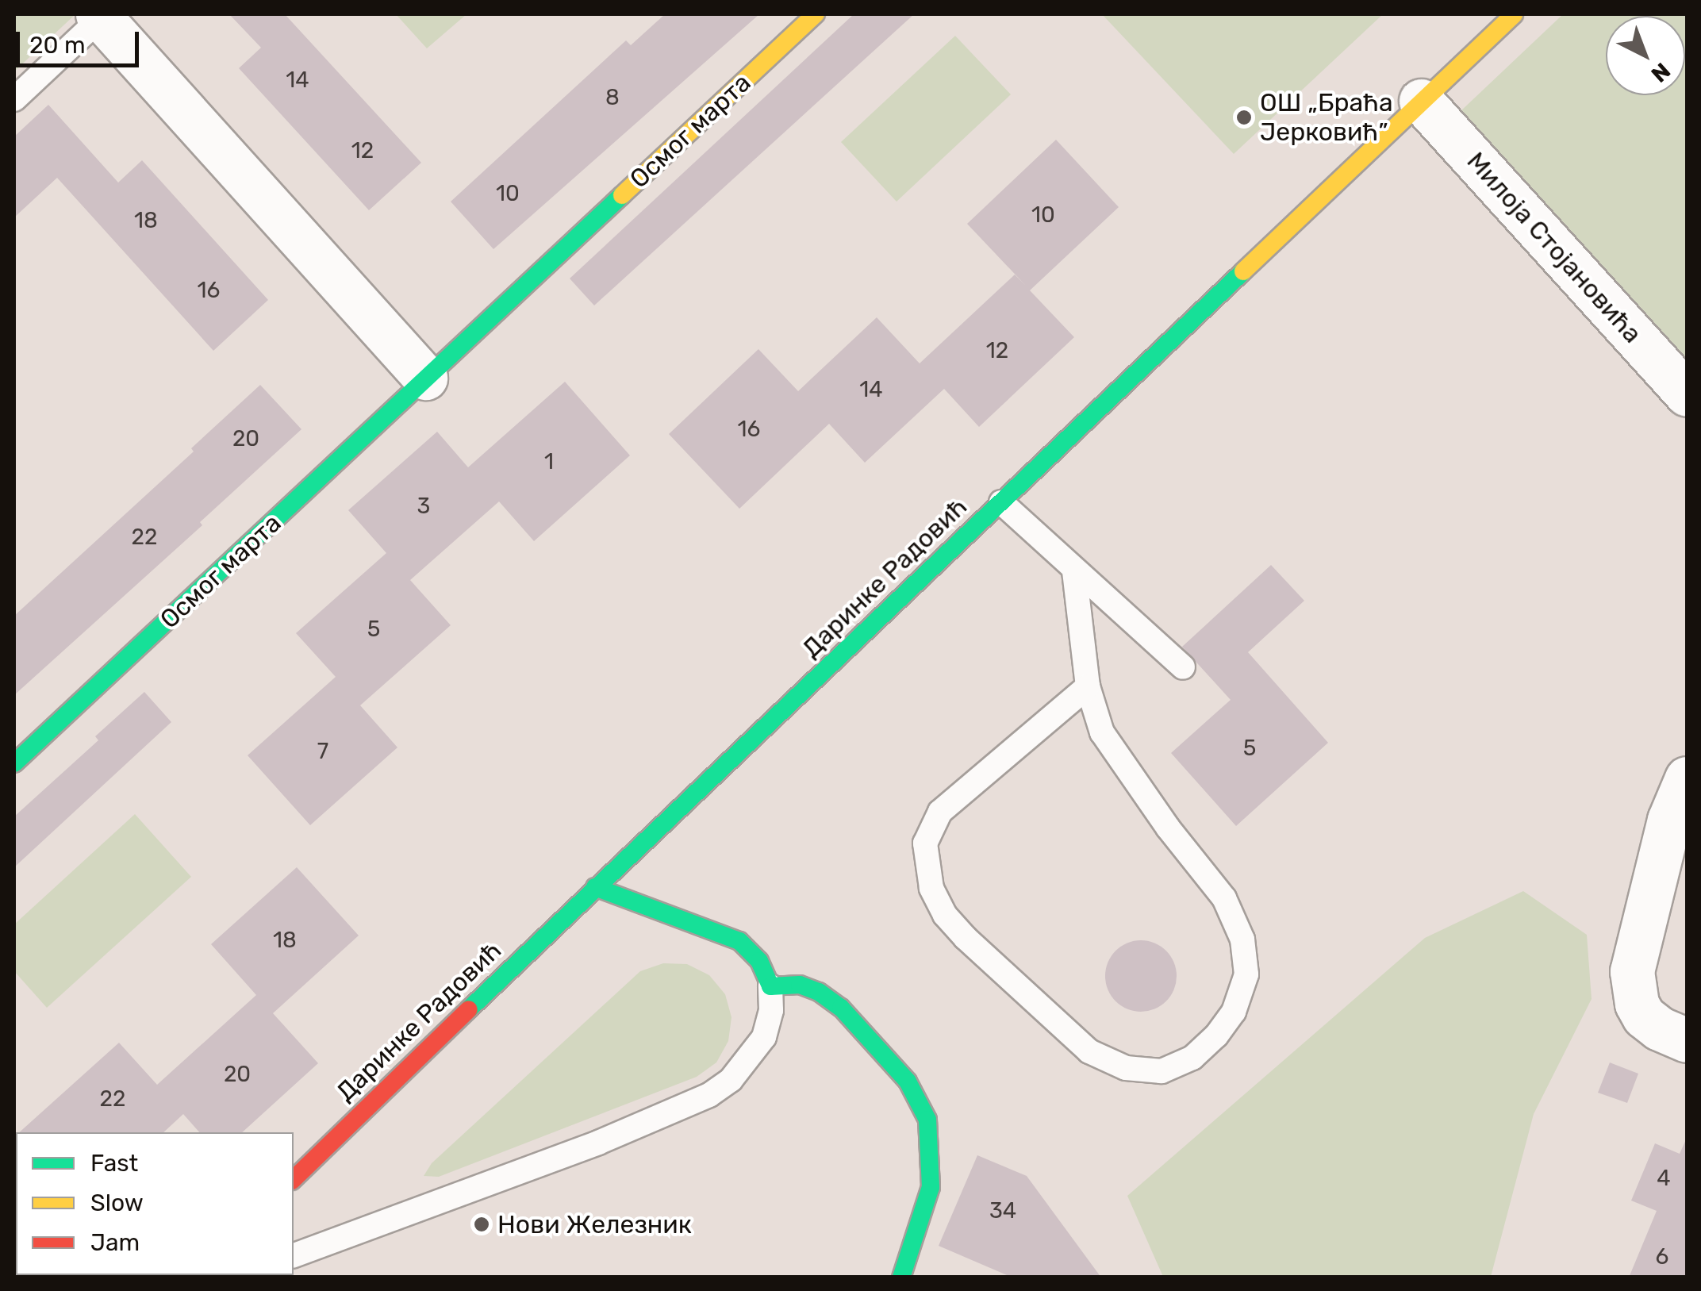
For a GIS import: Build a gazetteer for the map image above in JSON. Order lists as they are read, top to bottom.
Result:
{
  "streets": {
    "street": ["Осмог марта", "Милоја Стојановића", "Даринке Радовић"]
  },
  "crossings": [
    ["Милоја Стојановића", "Даринке Радовић"]
  ],
  "places": ["ОШ „Браћа Јерковић”", "Нови Железник"],
  "house_numbers": [
    "14",
    "8",
    "12",
    "10",
    "10",
    "18",
    "16",
    "12",
    "14",
    "16",
    "20",
    "1",
    "3",
    "22",
    "5",
    "5",
    "7",
    "18",
    "20",
    "22",
    "4",
    "34",
    "6"
  ],
  "legend": ["Fast", "Slow", "Jam"],
  "scale_bar": "20 m",
  "north": "bottom right"
}
